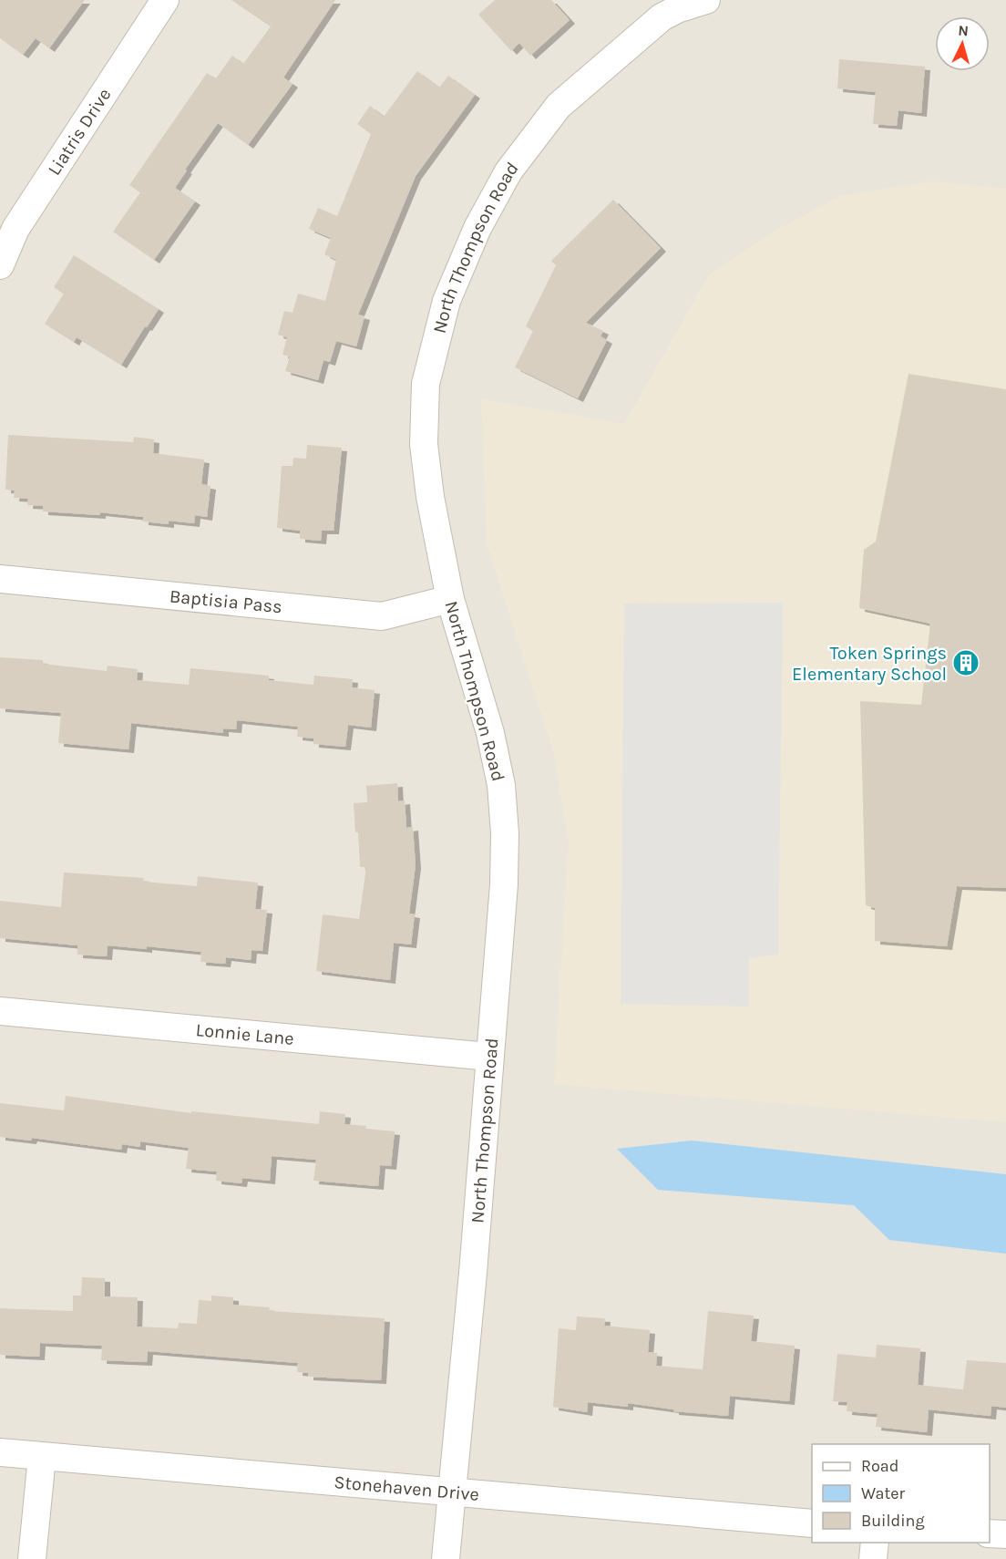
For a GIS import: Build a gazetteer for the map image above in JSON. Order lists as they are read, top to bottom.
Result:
{
  "streets": {
    "street": [
      "Liatris Drive",
      "North Thompson Road",
      "Baptisia Pass",
      "Lonnie Lane",
      "Stonehaven Drive"
    ]
  },
  "crossings": [
    ["North Thompson Road", "Baptisia Pass"],
    ["North Thompson Road", "Lonnie Lane"],
    ["North Thompson Road", "Stonehaven Drive"]
  ],
  "places": {
    "building": ["Token Springs Elementary School"]
  },
  "legend": ["Road", "Water", "Building"],
  "north": "top"
}
